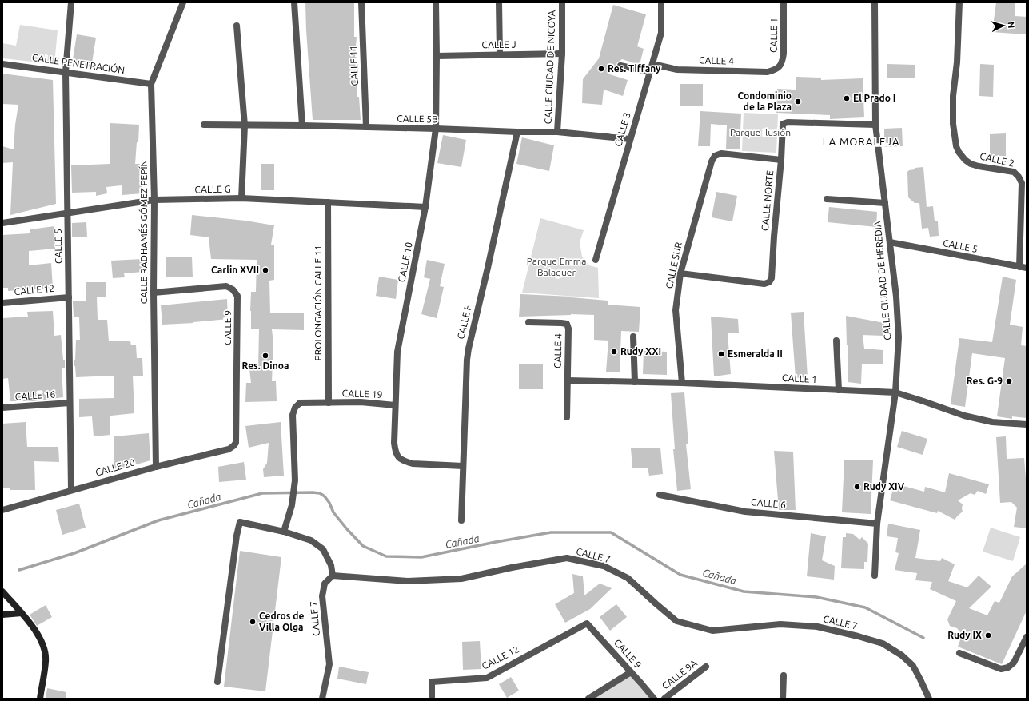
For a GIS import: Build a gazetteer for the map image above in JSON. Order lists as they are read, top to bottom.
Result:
{
  "streets": {
    "street": [
      "CALLE 1",
      "CALLE J",
      "CALLE 4",
      "CALLE PENETRACIÓN",
      "CALLE 11",
      "CALLE CIUDAD DE NICOYA",
      "CALLE 5B",
      "CALLE 3",
      "CALLE 2",
      "CALLE G",
      "CALLE NORTE",
      "CALLE RADHAMÉS GÓMEZ PEPÍN",
      "CALLE 5",
      "CALLE 10",
      "CALLE SUR",
      "CALLE CIUDAD DE HEREDIA",
      "CALLE 12",
      "PROLONGACIÓN CALLE 11",
      "CALLE F",
      "CALLE 9",
      "CALLE 19",
      "CALLE 16",
      "CALLE 20",
      "CALLE 6",
      "CALLE 7",
      "CALLE 9A"
    ]
  },
  "crossings": [
    ["CALLE 1", "CALLE 4"],
    ["CALLE 1", "CALLE SUR"],
    ["CALLE 1", "CALLE CIUDAD DE HEREDIA"],
    ["CALLE J", "CALLE CIUDAD DE NICOYA"],
    ["CALLE J", "CALLE 10"],
    ["CALLE 4", "CALLE 3"],
    ["CALLE PENETRACIÓN", "CALLE RADHAMÉS GÓMEZ PEPÍN"],
    ["CALLE PENETRACIÓN", "CALLE 5"],
    ["CALLE 11", "CALLE 5B"],
    ["CALLE CIUDAD DE NICOYA", "CALLE 5B"],
    ["CALLE 5B", "CALLE 3"],
    ["CALLE 5B", "CALLE 10"],
    ["CALLE 5B", "CALLE F"],
    ["CALLE 2", "CALLE 5"],
    ["CALLE G", "CALLE RADHAMÉS GÓMEZ PEPÍN"],
    ["CALLE G", "CALLE 5"],
    ["CALLE G", "CALLE 10"],
    ["CALLE G", "PROLONGACIÓN CALLE 11"],
    ["CALLE NORTE", "CALLE SUR"],
    ["CALLE NORTE", "CALLE CIUDAD DE HEREDIA"],
    ["CALLE RADHAMÉS GÓMEZ PEPÍN", "CALLE 9"],
    ["CALLE RADHAMÉS GÓMEZ PEPÍN", "CALLE 20"],
    ["CALLE 5", "CALLE CIUDAD DE HEREDIA"],
    ["CALLE 5", "CALLE 12"],
    ["CALLE 5", "CALLE 16"],
    ["CALLE 5", "CALLE 20"],
    ["CALLE 10", "CALLE F"],
    ["CALLE 10", "CALLE 19"],
    ["CALLE CIUDAD DE HEREDIA", "CALLE 6"],
    ["CALLE 12", "CALLE 9"],
    ["PROLONGACIÓN CALLE 11", "CALLE 19"],
    ["CALLE 9", "CALLE 20"]
  ],
  "districts": ["LA MORALEJA"],
  "water": ["Cañada"],
  "parks": ["Parque Ilusión", "Parque Emma Balaguer"],
  "places": [
    "Res. Tiffany",
    "El Prado I",
    "Condominio de la Plaza",
    "Carlin XVII",
    "Rudy XXI",
    "Esmeralda II",
    "Res. Dinoa",
    "Res. G-9",
    "Rudy XIV",
    "Cedros de Villa Olga",
    "Rudy IX"
  ],
  "north": "right"
}
